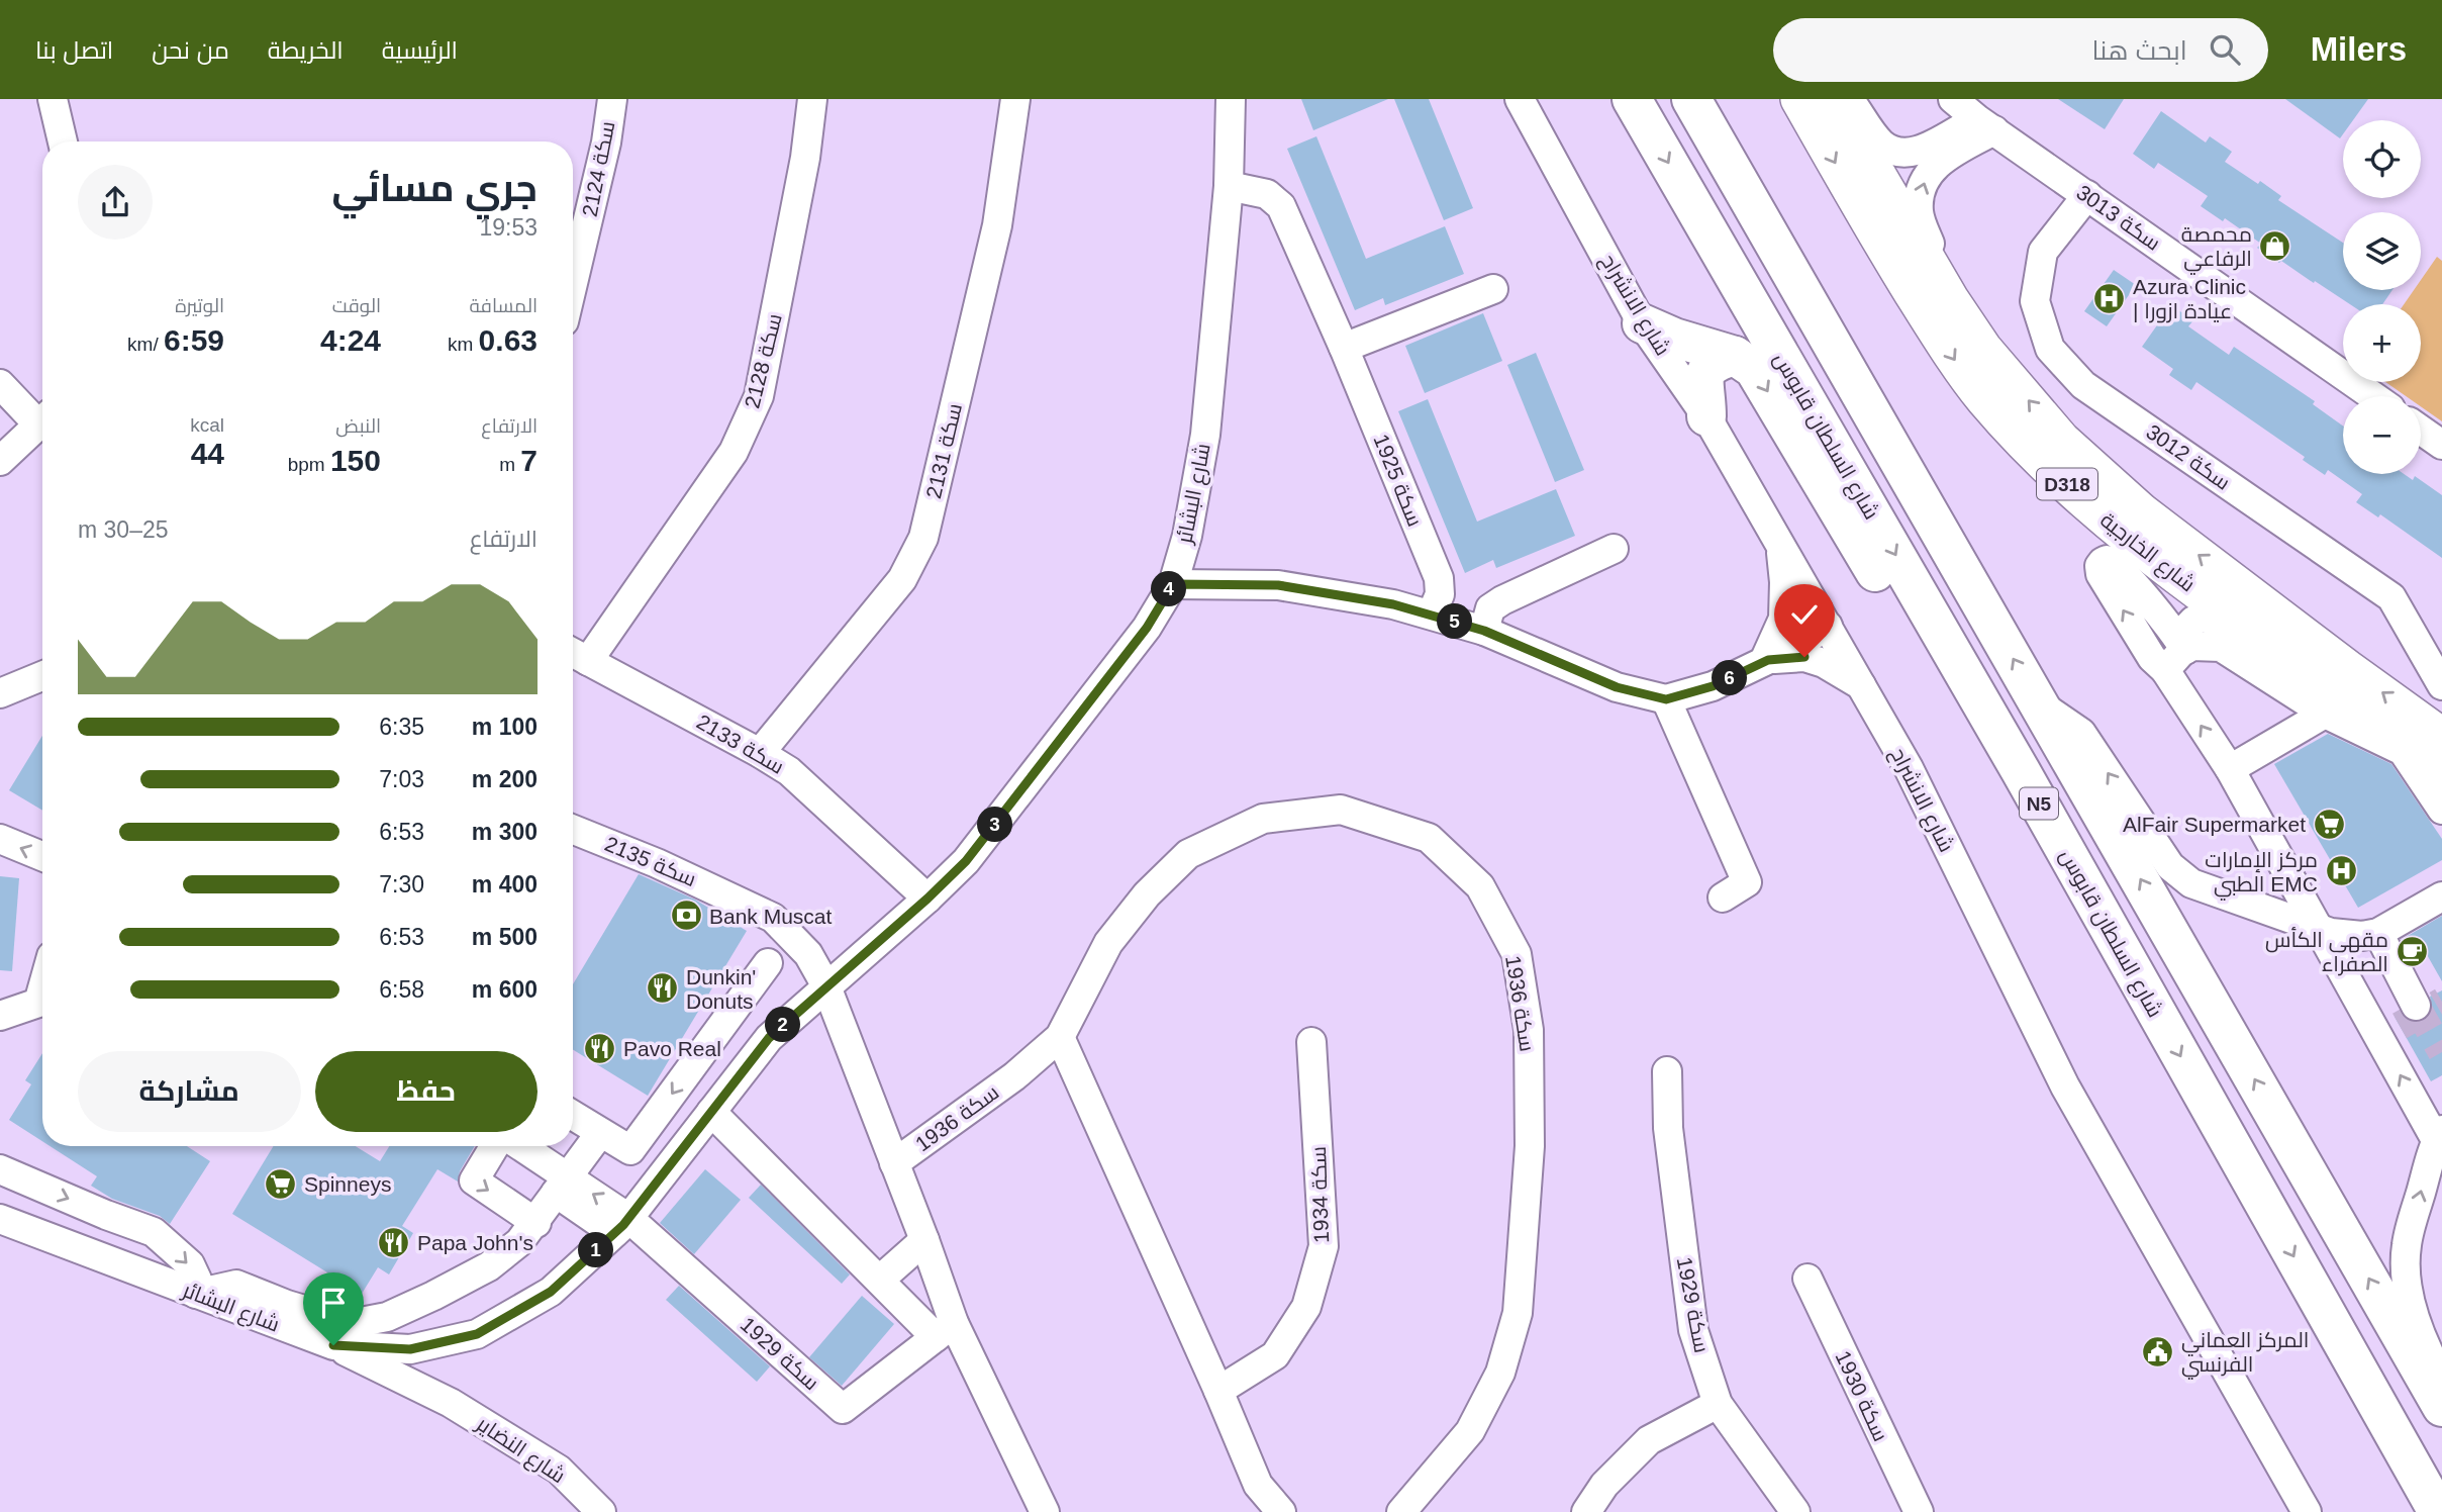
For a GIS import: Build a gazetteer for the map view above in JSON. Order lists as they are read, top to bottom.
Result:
{
  "streets": {
    "highway": ["شارع السلطان قابوس", "N5"],
    "main road": ["D318", "شارع الخارجية"],
    "street": [
      "سكة 2124",
      "سكة 3013",
      "شارع الانشراح",
      "سكة 2128",
      "سكة 2131",
      "سكة 3012",
      "سكة 1925",
      "شارع البشائر",
      "سكة 2133",
      "سكة 2135",
      "سكة 1936",
      "سكة 1934",
      "سكة 1929",
      "سكة 1930",
      "شارع النضاير"
    ]
  },
  "crossings": [
    ["سكة 3013", "سكة 3012"],
    ["سكة 2128", "سكة 2133"],
    ["سكة 2131", "سكة 2133"],
    ["سكة 1925", "شارع البشائر"],
    ["شارع البشائر", "سكة 2133"],
    ["شارع البشائر", "سكة 2135"],
    ["شارع البشائر", "سكة 1929"],
    ["شارع البشائر", "شارع النضاير"]
  ],
  "places": {
    "shop": ["محمصة الرفاعي"],
    "hospital": ["Azura Clinic | عيادة ازورا", "مركز الإمارات الطبي EMC"],
    "supermarket": ["AlFair Supermarket", "Spinneys"],
    "bank": ["Bank Muscat"],
    "cafe": ["مقهى الكأس الصفراء"],
    "restaurant": ["Dunkin' Donuts", "Pavo Real", "Papa John's"],
    "public building": ["المركز العماني الفرنسي"]
  },
  "page": {
    "header": "Milers",
    "search": "ابحث هنا",
    "nav": [
      "الرئيسية",
      "الخريطة",
      "من نحن",
      "اتصل بنا"
    ],
    "map_buttons": ["+", "−"],
    "heading": ["جري مسائي", "19:53"],
    "stats": [
      ["المسافة", "0.63 km"],
      ["الوقت", "4:24"],
      ["الوتيرة", "6:59 /km"],
      ["الارتفاع", "7 m"],
      ["النبض", "150 bpm"],
      ["kcal", "44"]
    ],
    "chart": ["الارتفاع", "25–30 m"],
    "pins": [
      "4",
      "5",
      "6",
      "3",
      "2",
      "1"
    ],
    "list": [
      {
        "name": "100 m",
        "note": "6:35"
      },
      {
        "name": "200 m",
        "note": "7:03"
      },
      {
        "name": "300 m",
        "note": "6:53"
      },
      {
        "name": "400 m",
        "note": "7:30"
      },
      {
        "name": "500 m",
        "note": "6:53"
      },
      {
        "name": "600 m",
        "note": "6:58"
      }
    ],
    "buttons": ["حفظ", "مشاركة"]
  }
}
